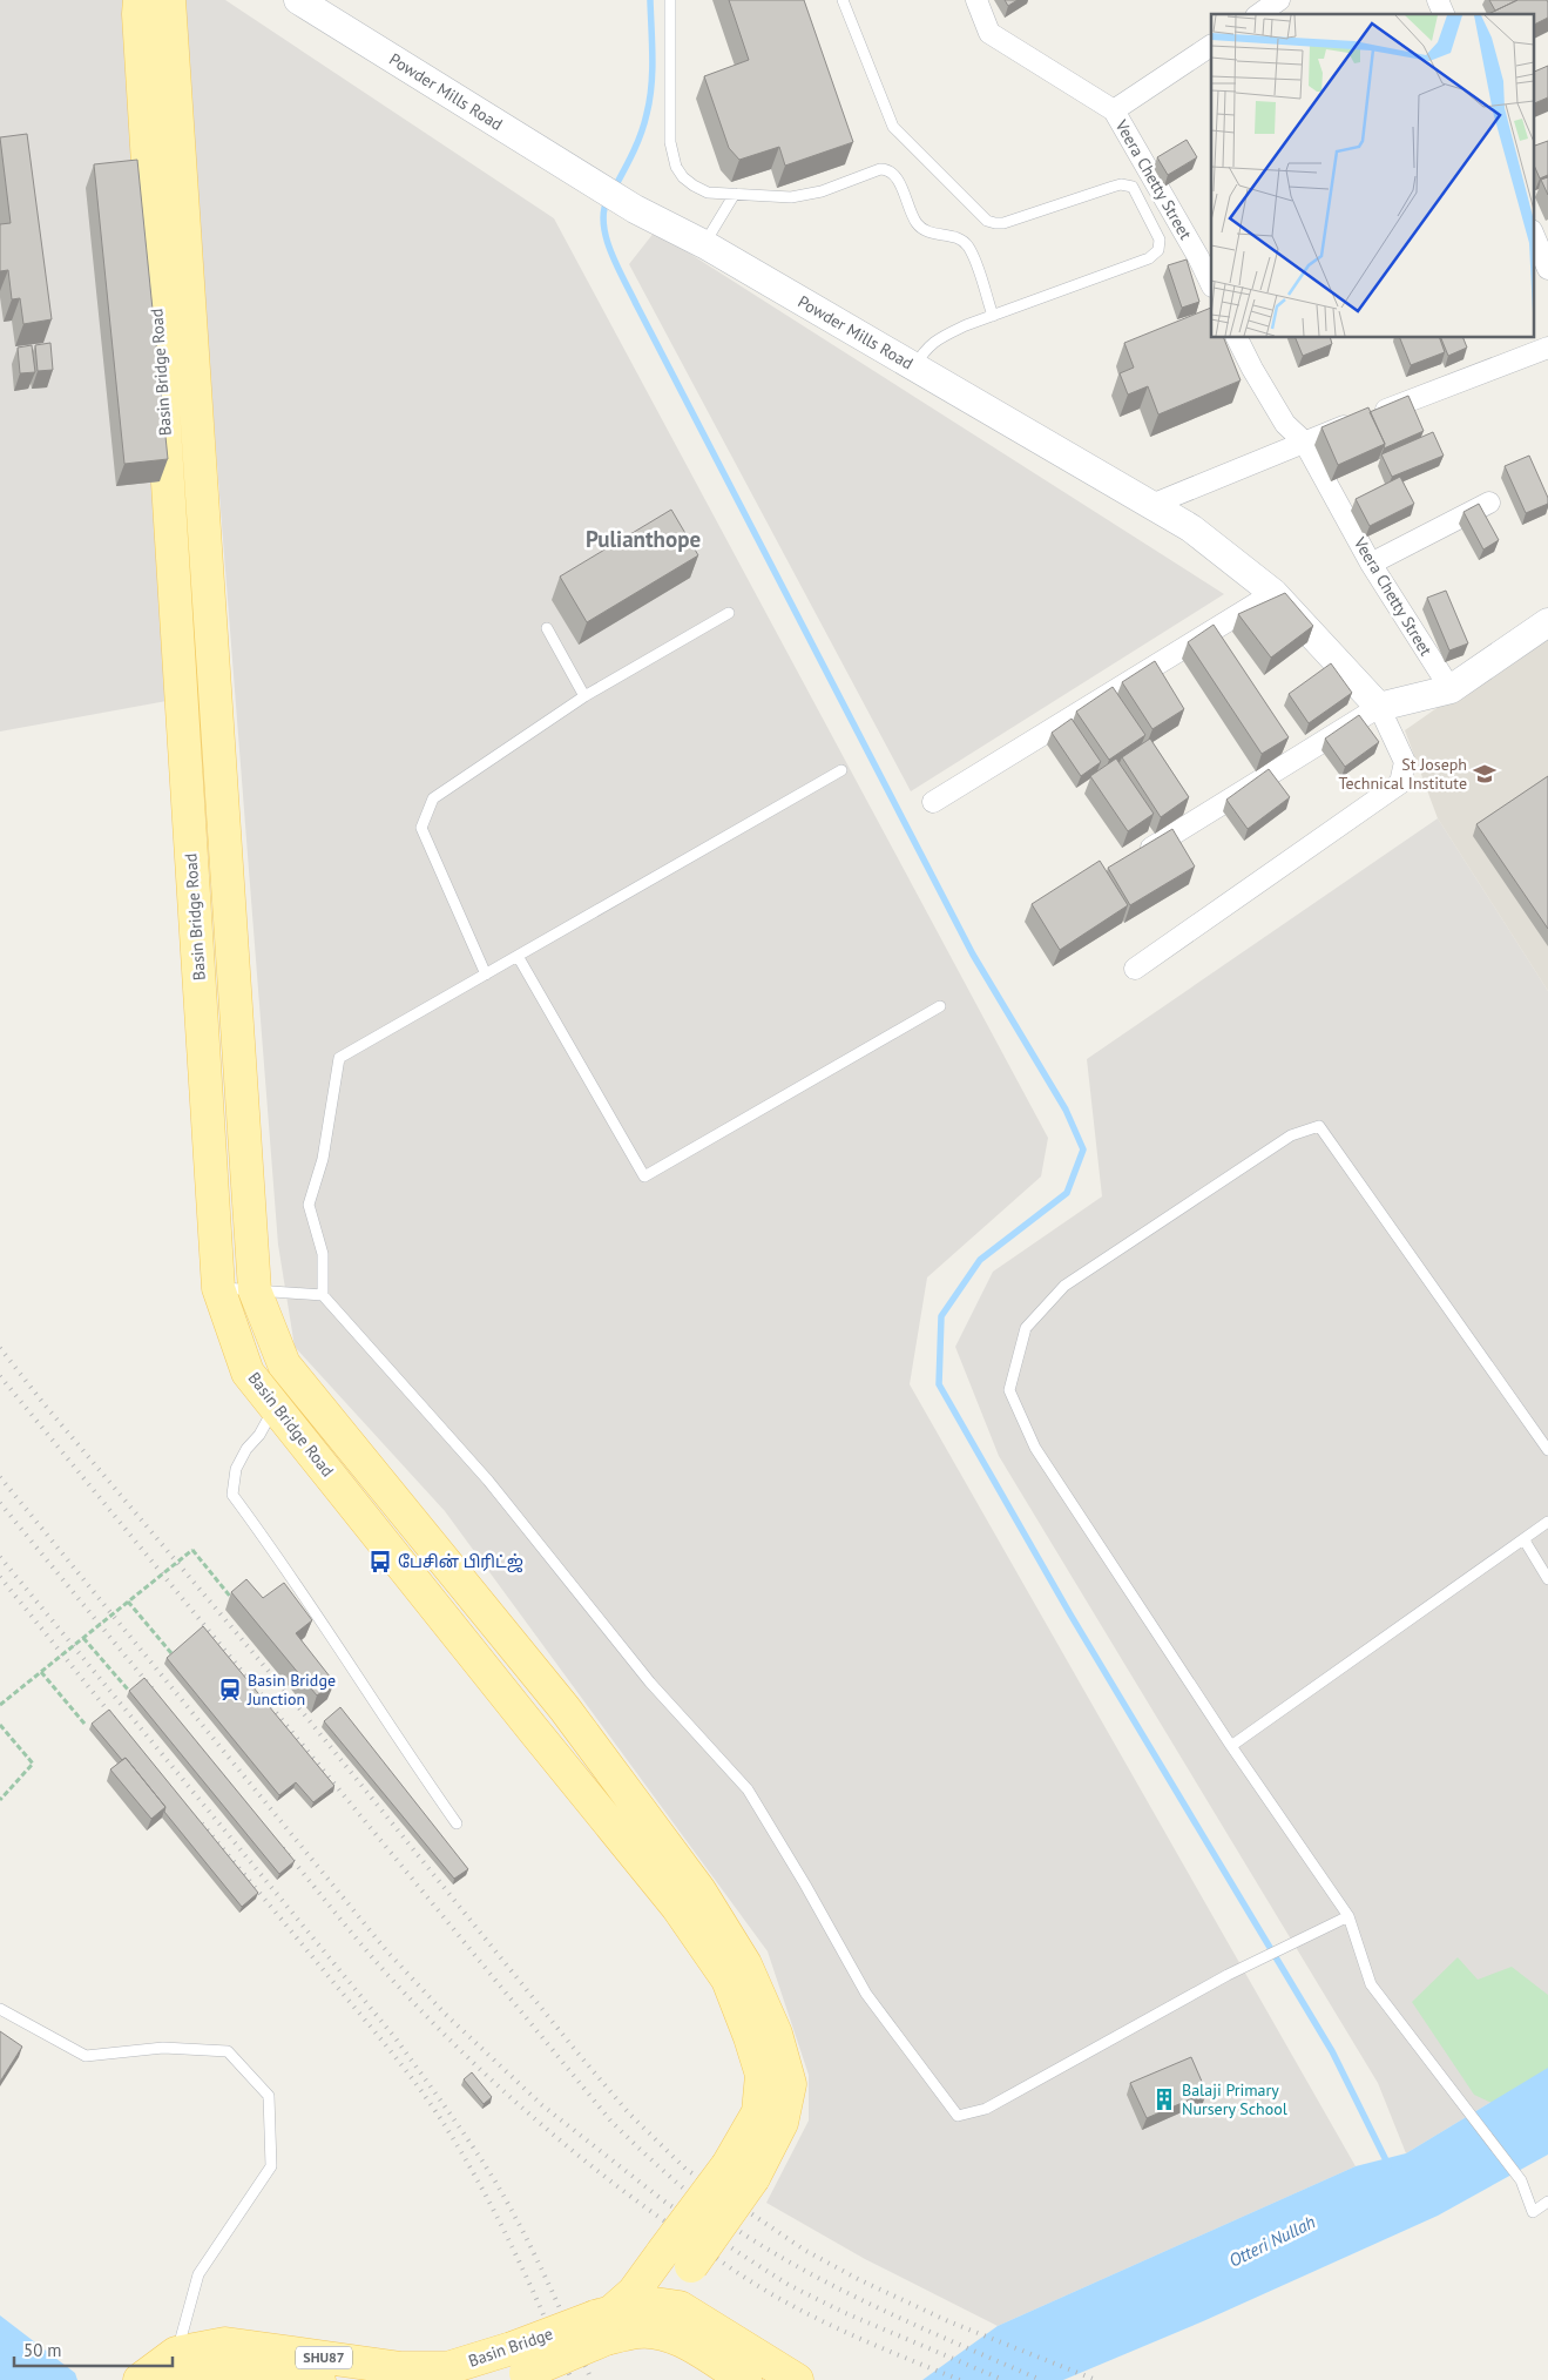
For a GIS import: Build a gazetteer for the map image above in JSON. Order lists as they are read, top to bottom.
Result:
{
  "streets": {
    "main road": ["Basin Bridge Road", "Basin Bridge", "SHU87"],
    "street": ["Powder Mills Road", "Veera Chetty Street"]
  },
  "districts": ["Pulianthope"],
  "water": ["Otteri Nullah"],
  "places": {
    "school or university": ["St Joseph Technical Institute"],
    "bus stop": ["பேசின் பிரிட்ஜ்"],
    "station": ["Basin Bridge Junction"],
    "building": ["Balaji Primary Nursery School"]
  },
  "scale_bar": "50 m"
}
